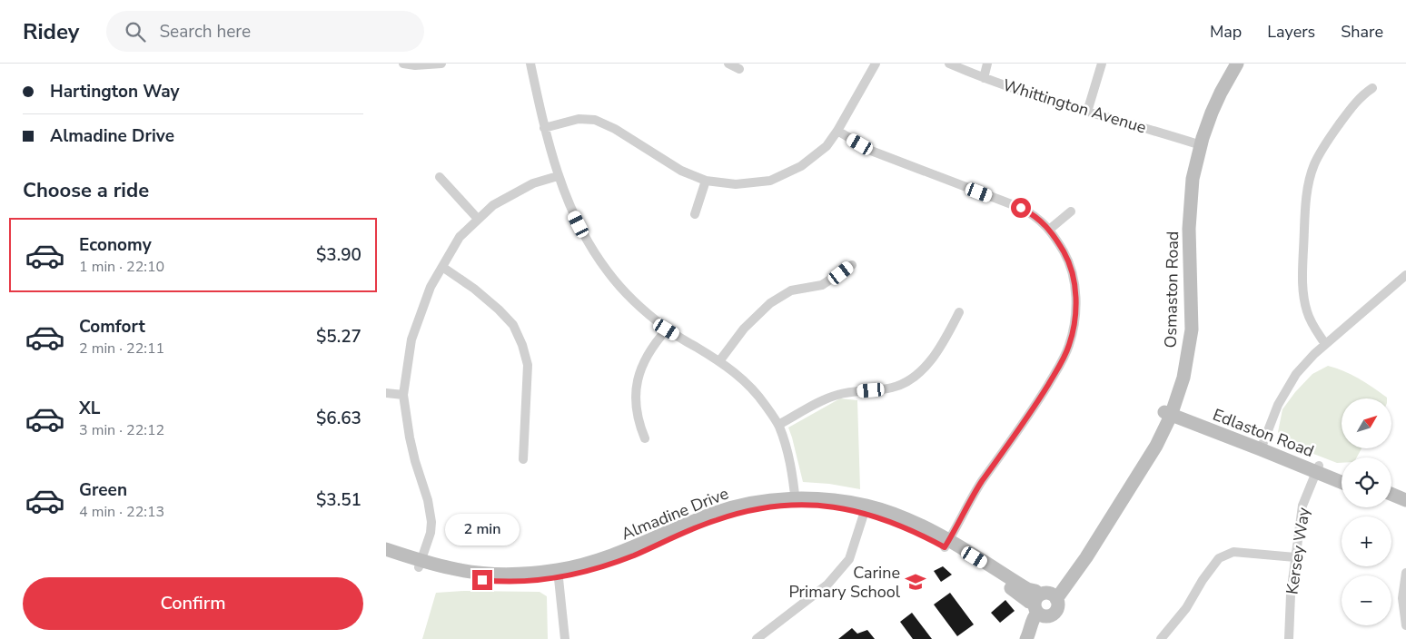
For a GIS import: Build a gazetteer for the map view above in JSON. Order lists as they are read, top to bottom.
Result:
{
  "streets": {
    "street": [
      "Whittington Avenue",
      "Osmaston Road",
      "Edlaston Road",
      "Almadine Drive",
      "Kersey Way"
    ]
  },
  "crossings": [
    ["Whittington Avenue", "Osmaston Road"],
    ["Osmaston Road", "Edlaston Road"],
    ["Osmaston Road", "Almadine Drive"],
    ["Edlaston Road", "Kersey Way"]
  ],
  "places": {
    "school or university": ["Carine Primary School"]
  },
  "north": "top right",
  "page": {
    "header": "Ridey",
    "search": "Search here",
    "nav": ["Map", "Layers", "Share"],
    "banner": ["Hartington Way", "Almadine Drive"],
    "heading": "Choose a ride",
    "list": [
      {
        "name": "Economy",
        "note": "1 min · 22:10",
        "value": "$3.90"
      },
      {
        "name": "Comfort",
        "note": "2 min · 22:11",
        "value": "$5.27"
      },
      {
        "name": "XL",
        "note": "3 min · 22:12",
        "value": "$6.63"
      },
      {
        "name": "Green",
        "note": "4 min · 22:13",
        "value": "$3.51"
      }
    ],
    "map_buttons": ["+", "−"],
    "bubble": "2 min",
    "buttons": "Confirm"
  }
}
